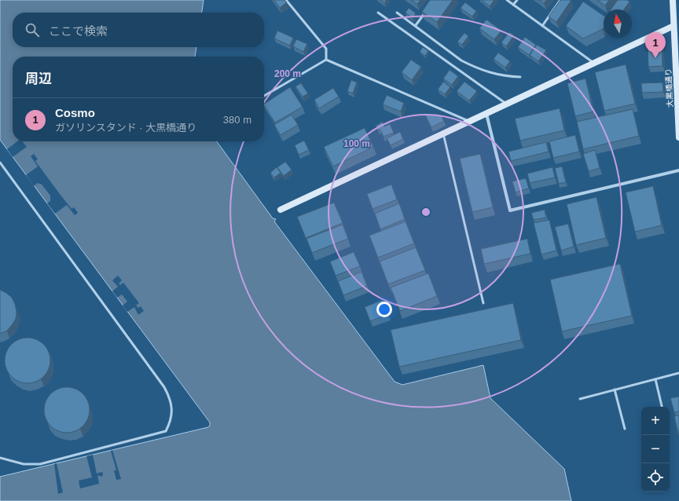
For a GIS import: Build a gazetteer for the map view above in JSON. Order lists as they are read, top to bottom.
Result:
{
  "streets": {
    "street": ["大黒橋通り"]
  },
  "north": "top",
  "page": {
    "search": "ここで検索",
    "pins": "1",
    "heading": "周辺",
    "list": [
      {
        "mark": "1",
        "name": "Cosmo",
        "note": "ガソリンスタンド · 大黒橋通り",
        "value": "380 m"
      }
    ],
    "map_buttons": ["+", "−"]
  },
  "rings": ["200 m", "100 m"]
}
